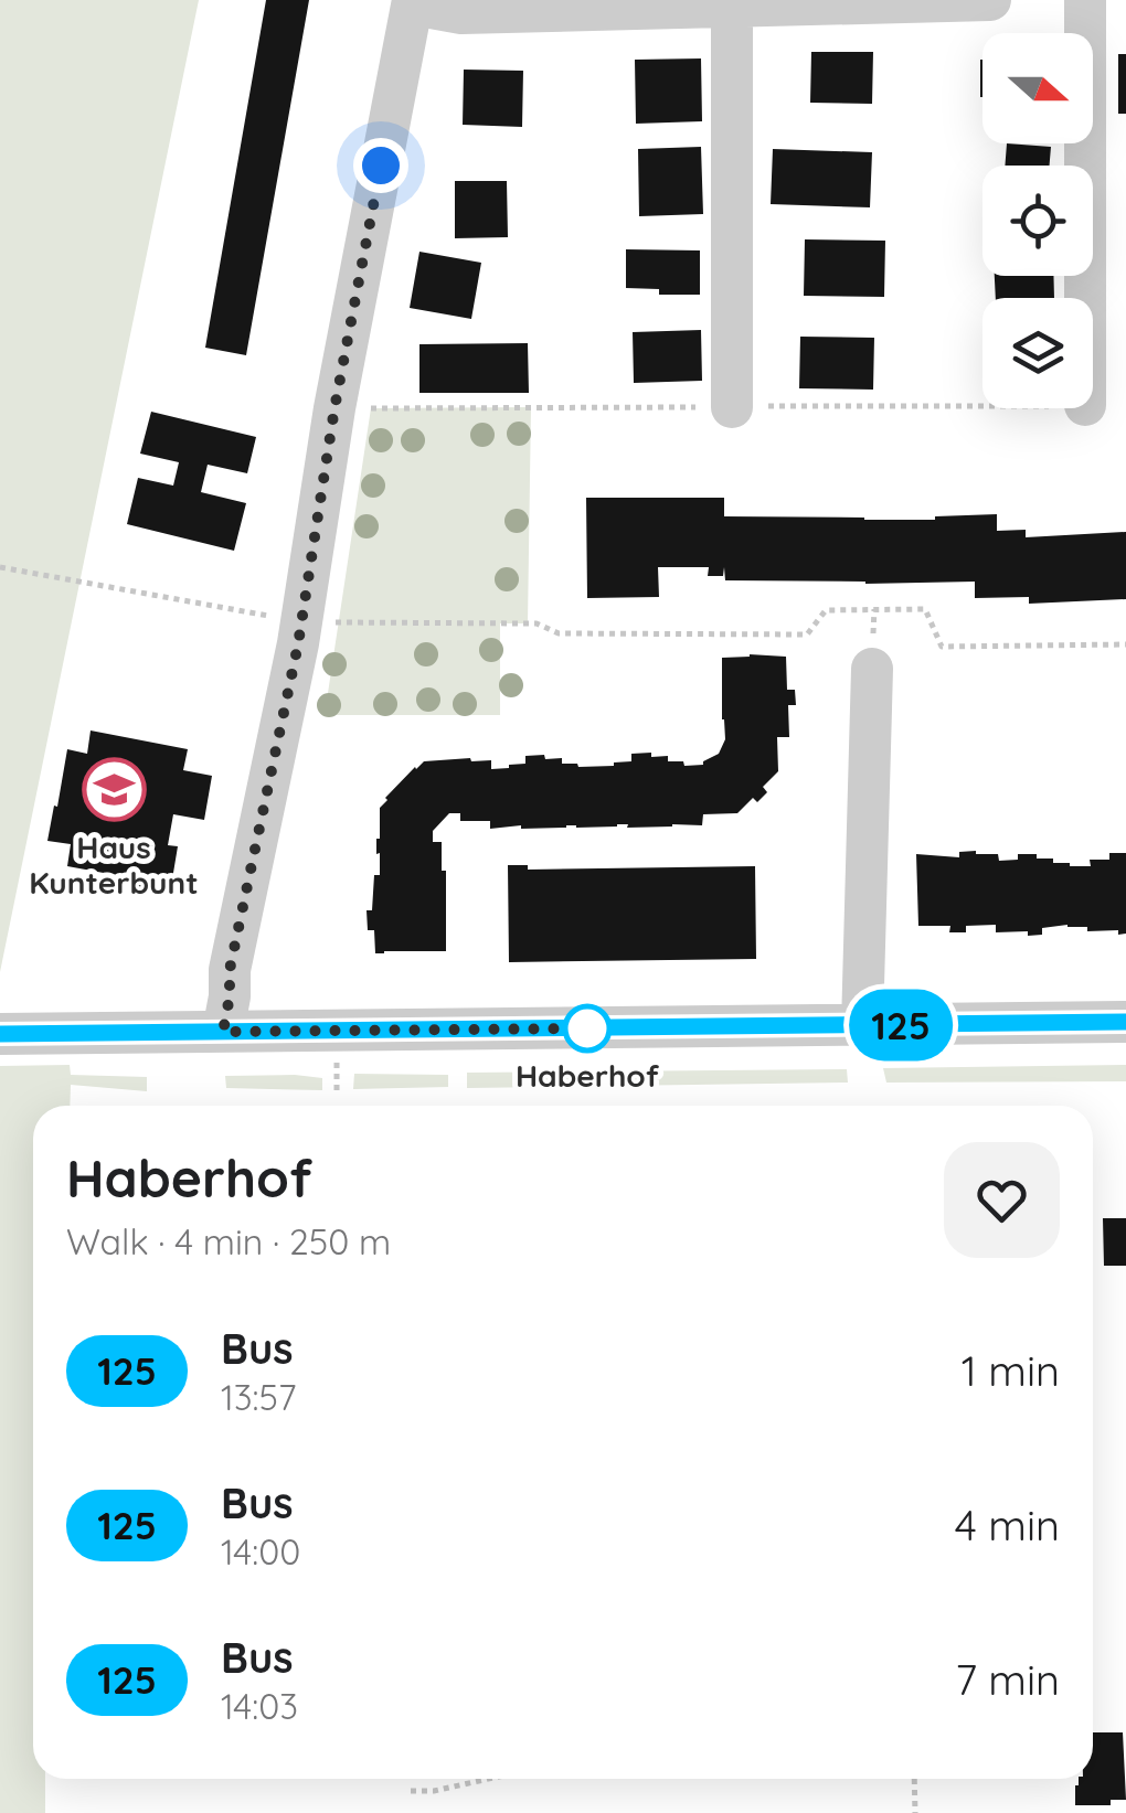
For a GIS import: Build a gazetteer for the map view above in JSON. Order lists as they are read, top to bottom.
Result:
{
  "places": {
    "school or university": ["Haus Kunterbunt"],
    "other": ["Haberhof"]
  },
  "lines": ["bus line 125"],
  "north": "right",
  "page": {
    "on_map": "125",
    "heading": ["Haberhof", "Walk · 4 min · 250 m"],
    "list": [
      {
        "mark": "125",
        "name": "Bus",
        "note": "13:57",
        "value": "1 min"
      },
      {
        "mark": "125",
        "name": "Bus",
        "note": "14:00",
        "value": "4 min"
      },
      {
        "mark": "125",
        "name": "Bus",
        "note": "14:03",
        "value": "7 min"
      }
    ]
  }
}
